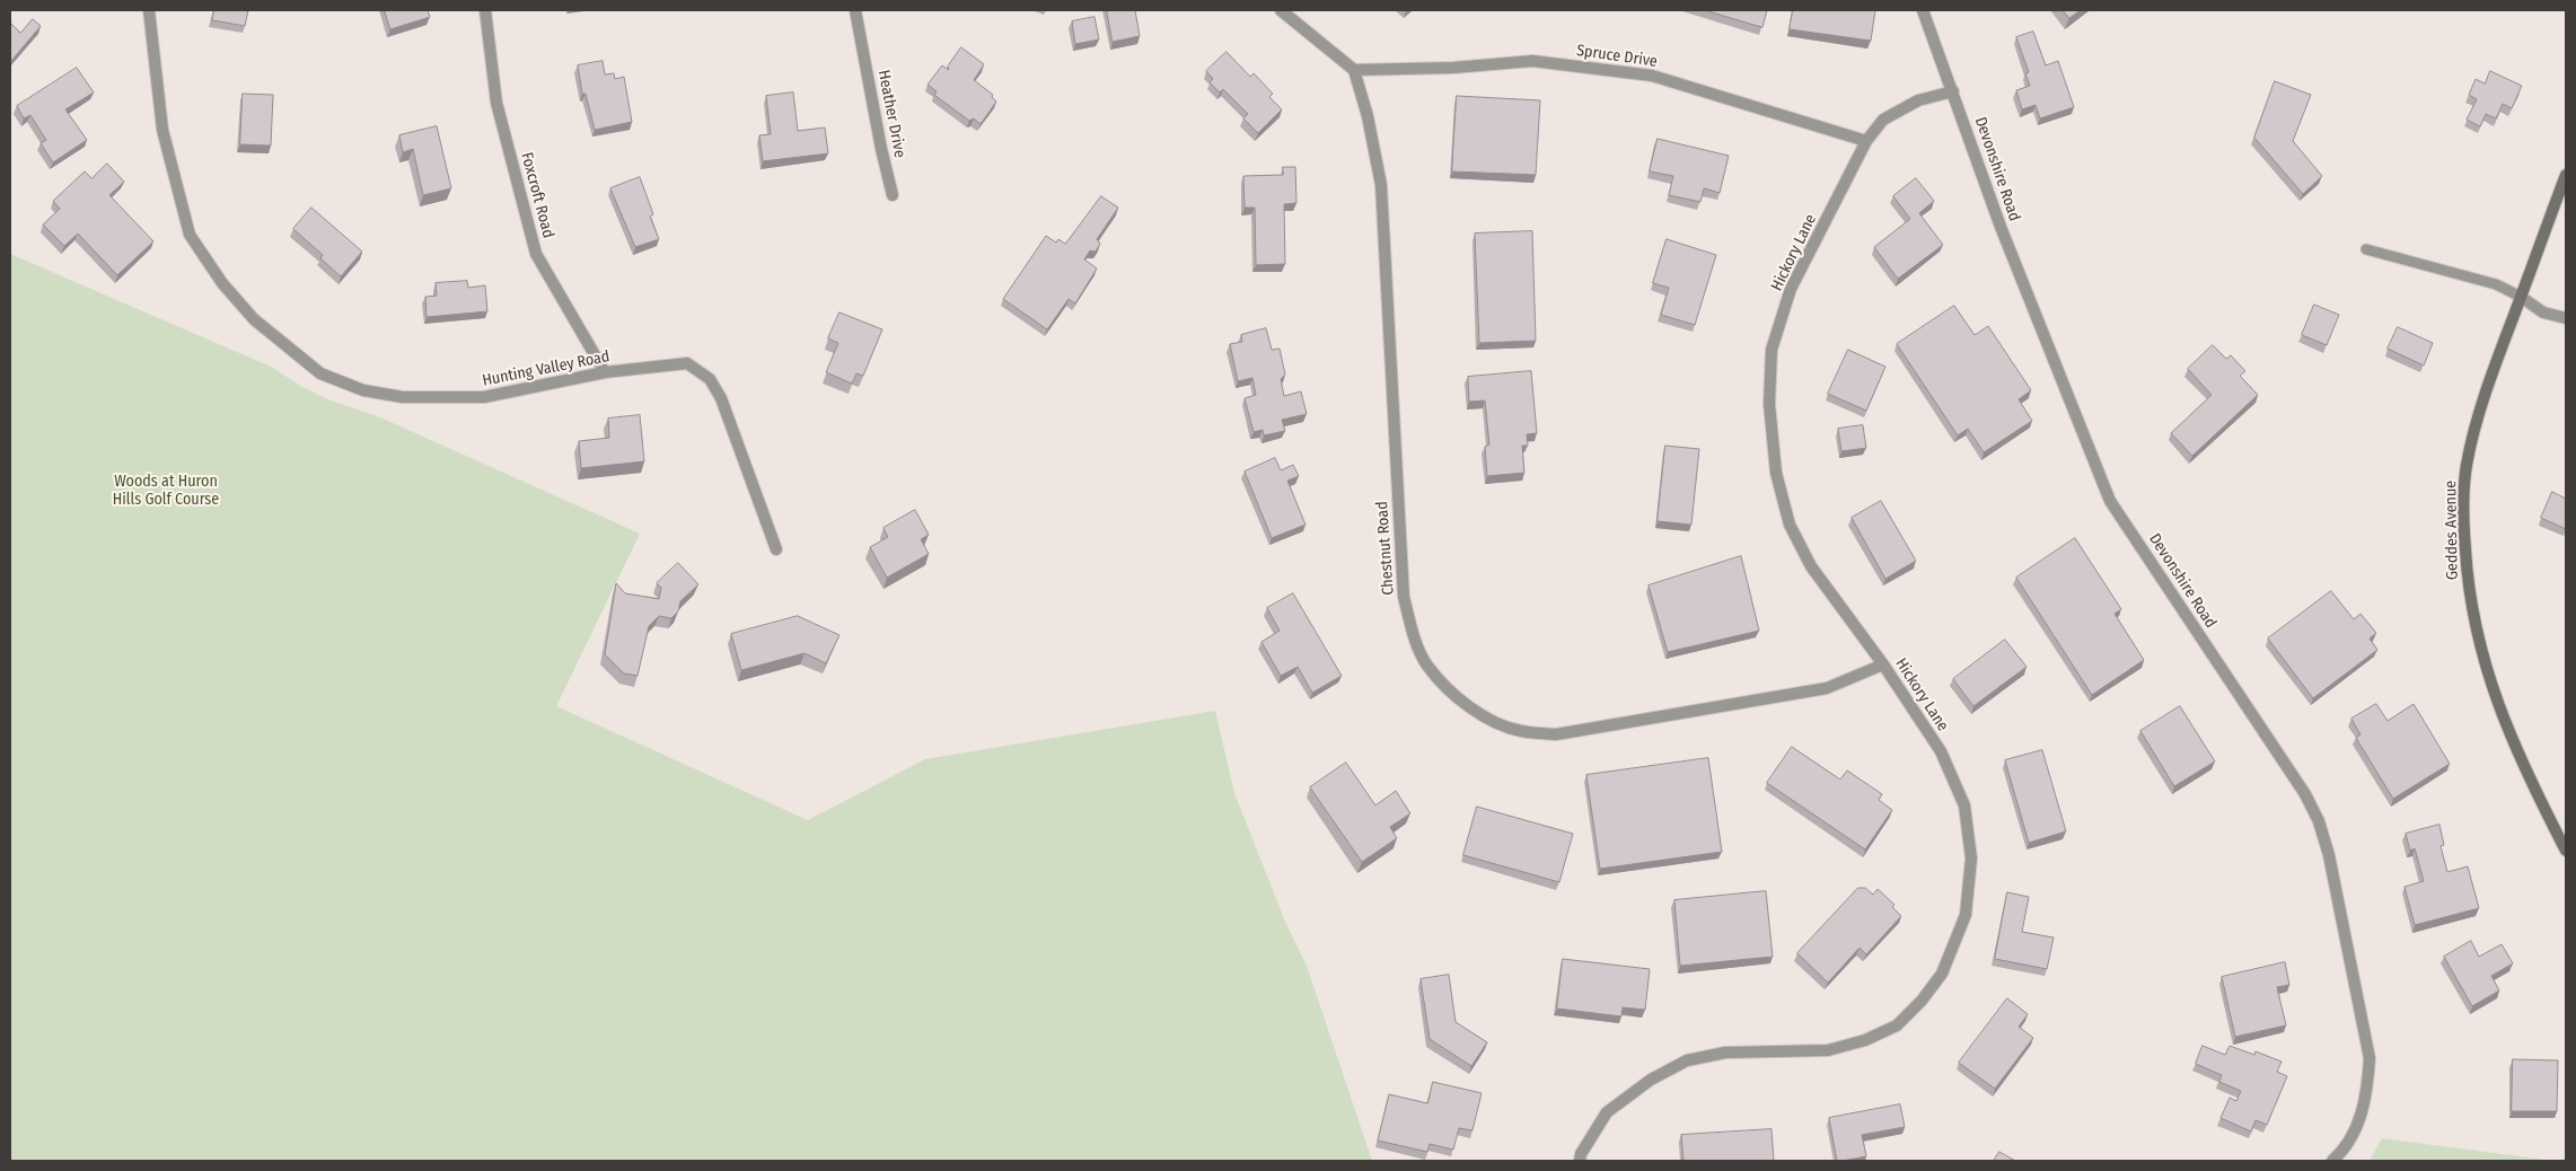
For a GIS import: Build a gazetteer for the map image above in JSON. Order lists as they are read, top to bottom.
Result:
{
  "streets": {
    "main road": ["Geddes Avenue"],
    "street": [
      "Spruce Drive",
      "Heather Drive",
      "Devonshire Road",
      "Foxcroft Road",
      "Hickory Lane",
      "Hunting Valley Road",
      "Chestnut Road"
    ]
  },
  "crossings": [
    ["Spruce Drive", "Hickory Lane"],
    ["Spruce Drive", "Chestnut Road"],
    ["Devonshire Road", "Hickory Lane"],
    ["Foxcroft Road", "Hunting Valley Road"],
    ["Hickory Lane", "Chestnut Road"]
  ],
  "parks": ["Woods at Huron Hills Golf Course"]
}
